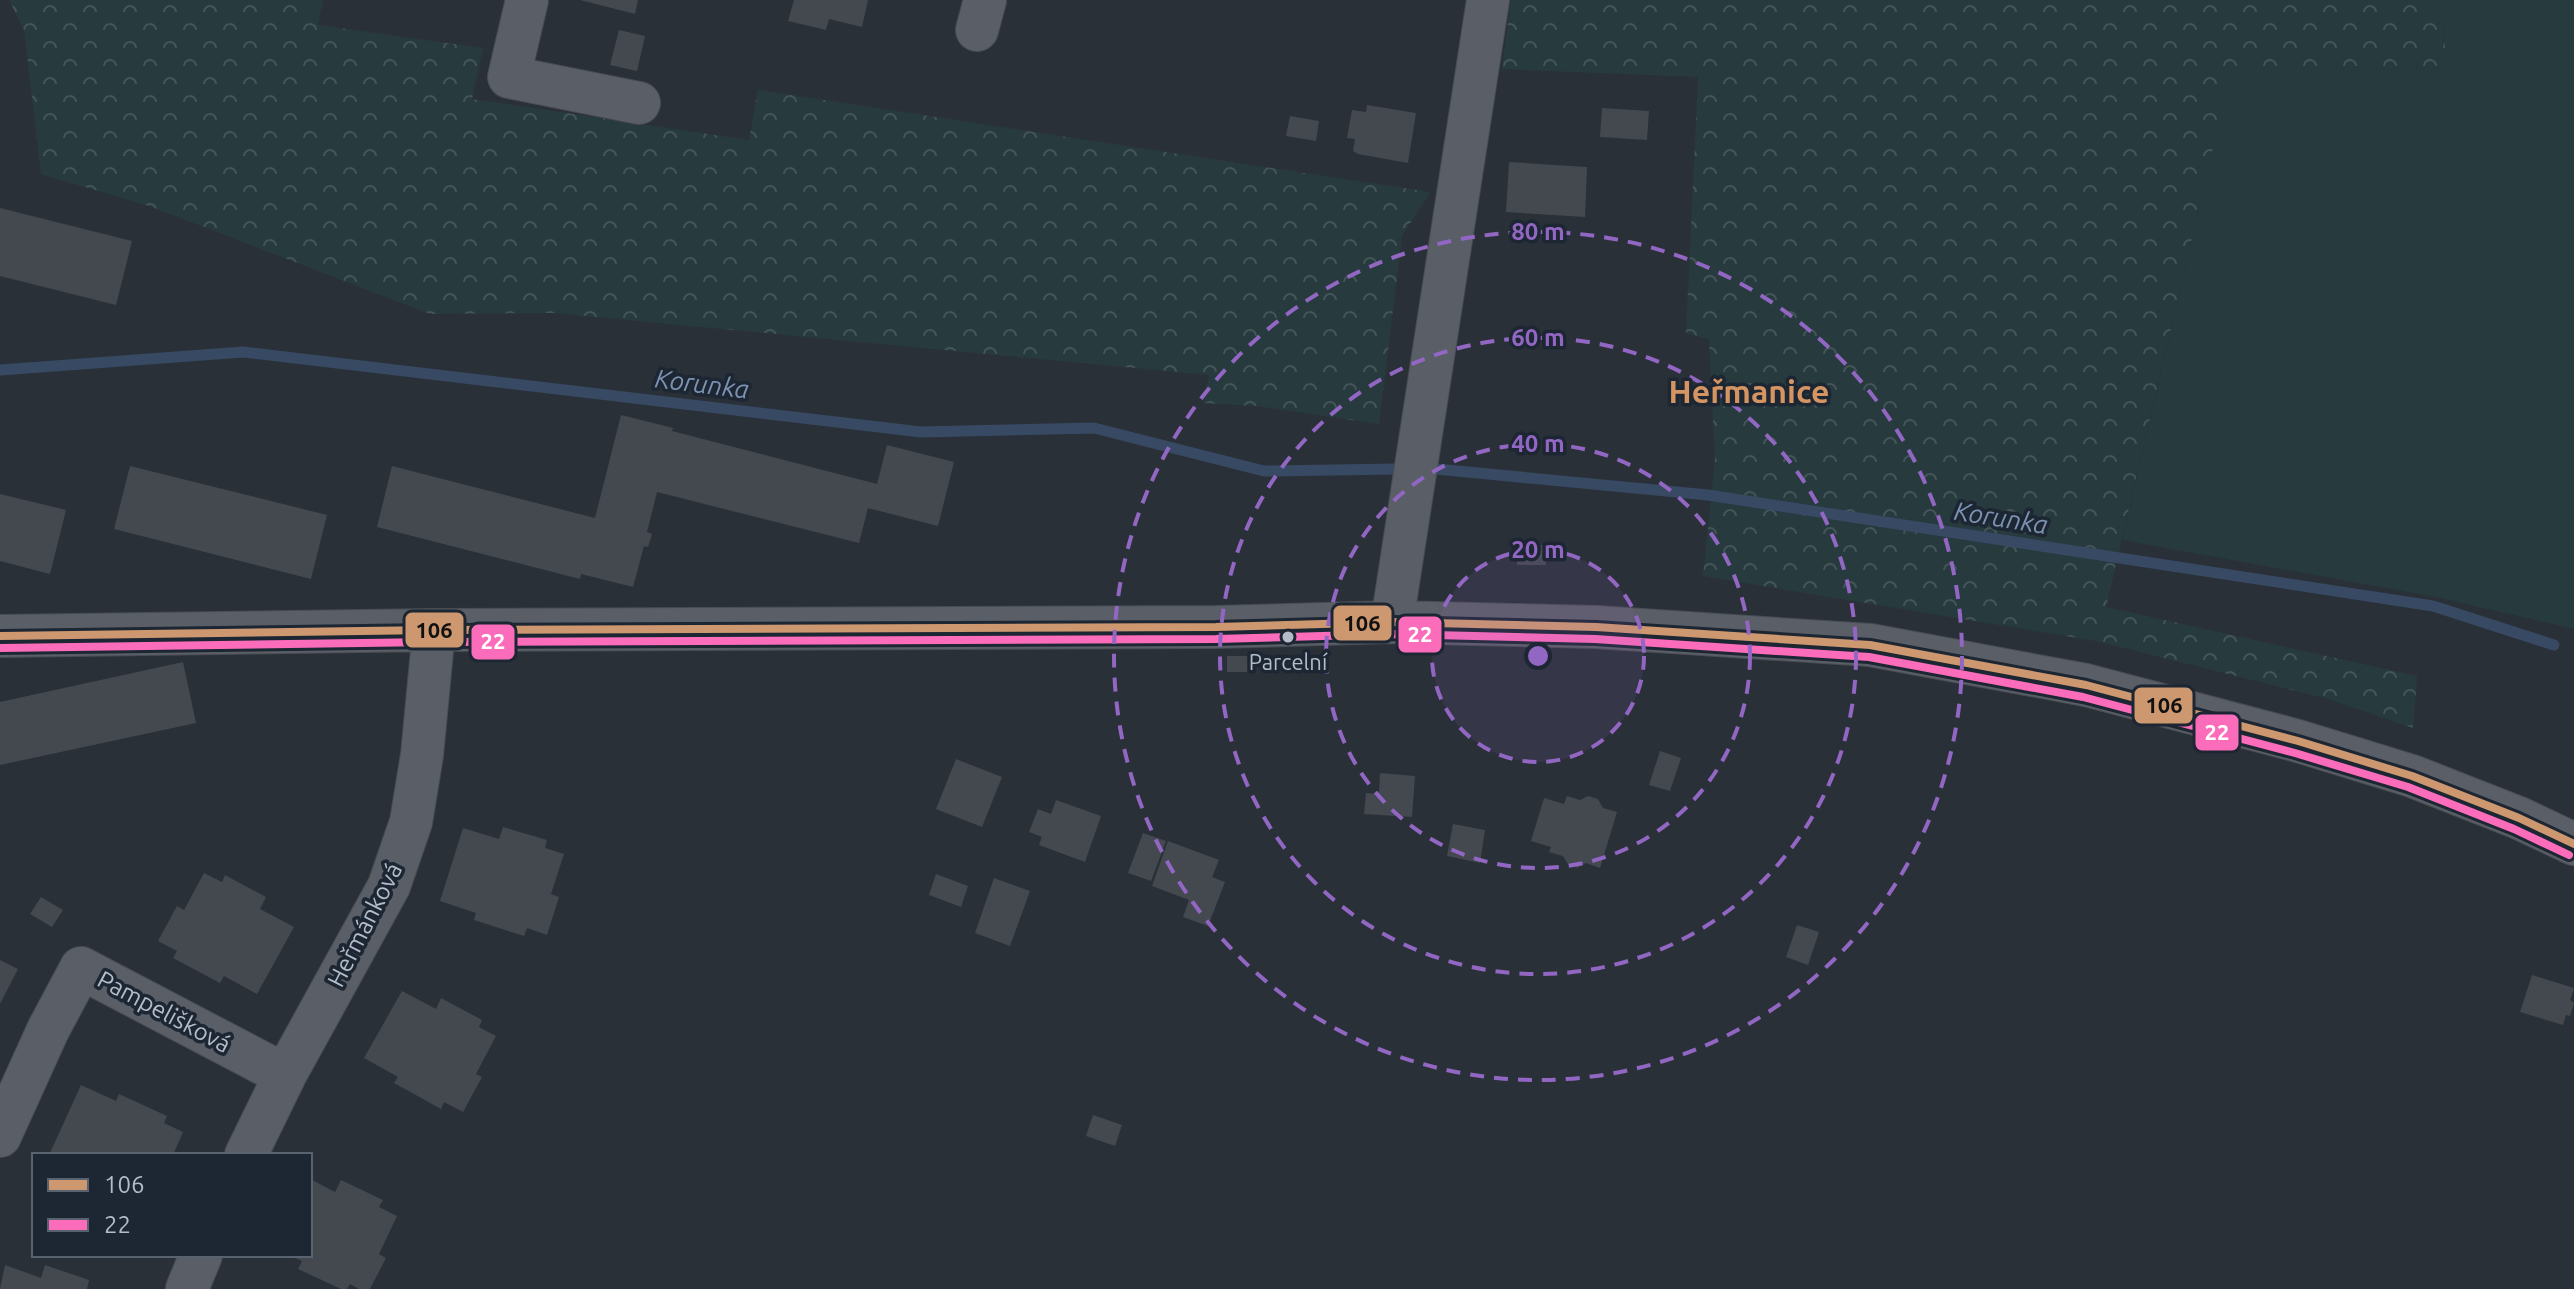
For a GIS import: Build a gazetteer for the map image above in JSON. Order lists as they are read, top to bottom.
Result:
{
  "streets": {
    "street": ["Heřmánková", "Pampelišková"]
  },
  "crossings": [
    ["Heřmánková", "Pampelišková"]
  ],
  "districts": ["Heřmanice"],
  "water": ["Korunka"],
  "places": ["Parcelní"],
  "lines": ["transit line 106", "transit line 22"],
  "legend": ["106", "22"],
  "rings": [
    "80 m",
    "60 m",
    "40 m",
    "20 m"
  ]
}
